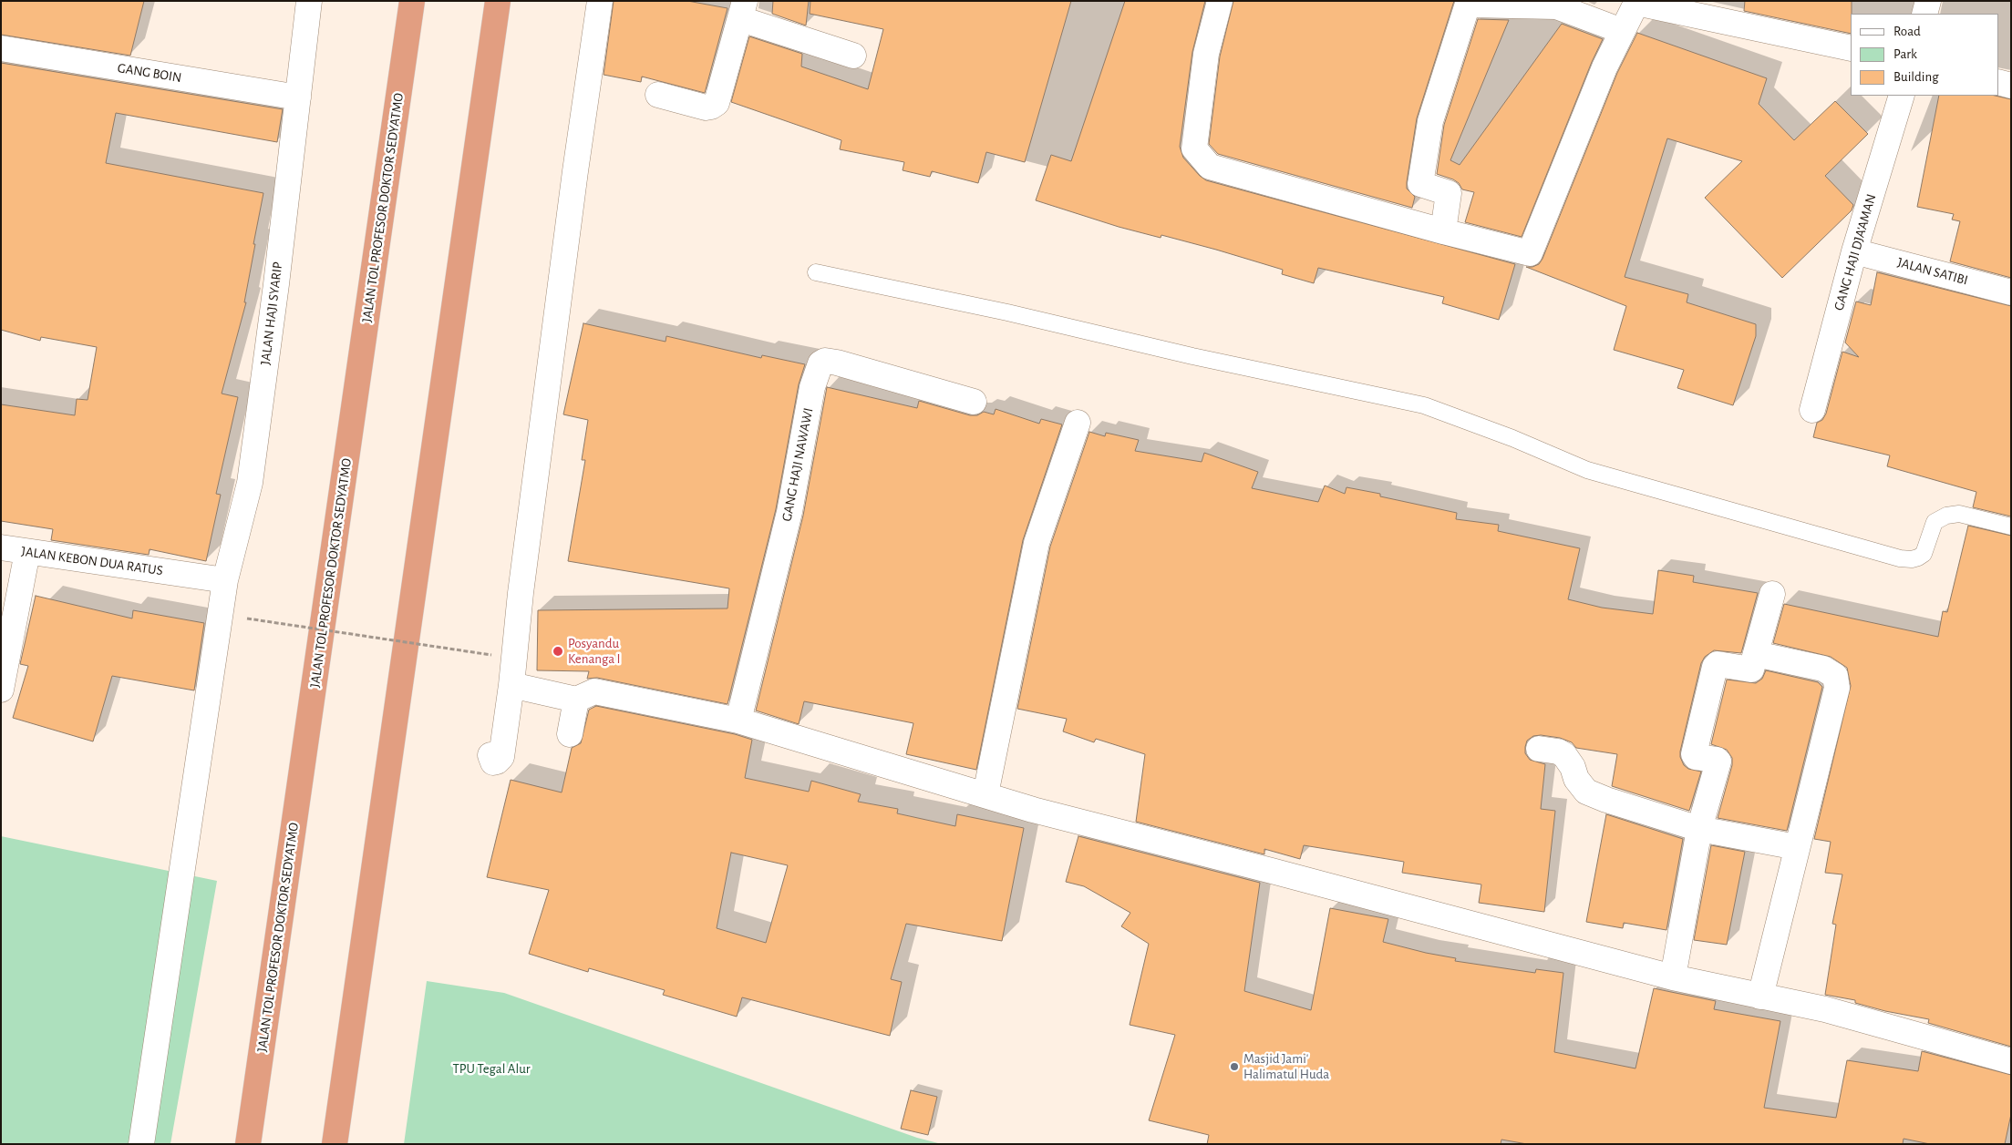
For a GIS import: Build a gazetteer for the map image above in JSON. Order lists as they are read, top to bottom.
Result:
{
  "streets": {
    "highway": ["JALAN TOL PROFESOR DOKTOR SEDYATMO"],
    "street": [
      "GANG BOIN",
      "GANG HAJI DJA'AMAN",
      "JALAN SATIBI",
      "JALAN HAJI SYARIP",
      "GANG HAJI NAWAWI",
      "JALAN KEBON DUA RATUS"
    ]
  },
  "crossings": [
    ["GANG BOIN", "JALAN HAJI SYARIP"],
    ["GANG HAJI DJA'AMAN", "JALAN SATIBI"],
    ["JALAN HAJI SYARIP", "JALAN KEBON DUA RATUS"]
  ],
  "parks": ["TPU Tegal Alur"],
  "places": ["Posyandu Kenanga I", "Masjid Jami' Halimatul Huda"],
  "legend": ["Road", "Park", "Building"]
}
